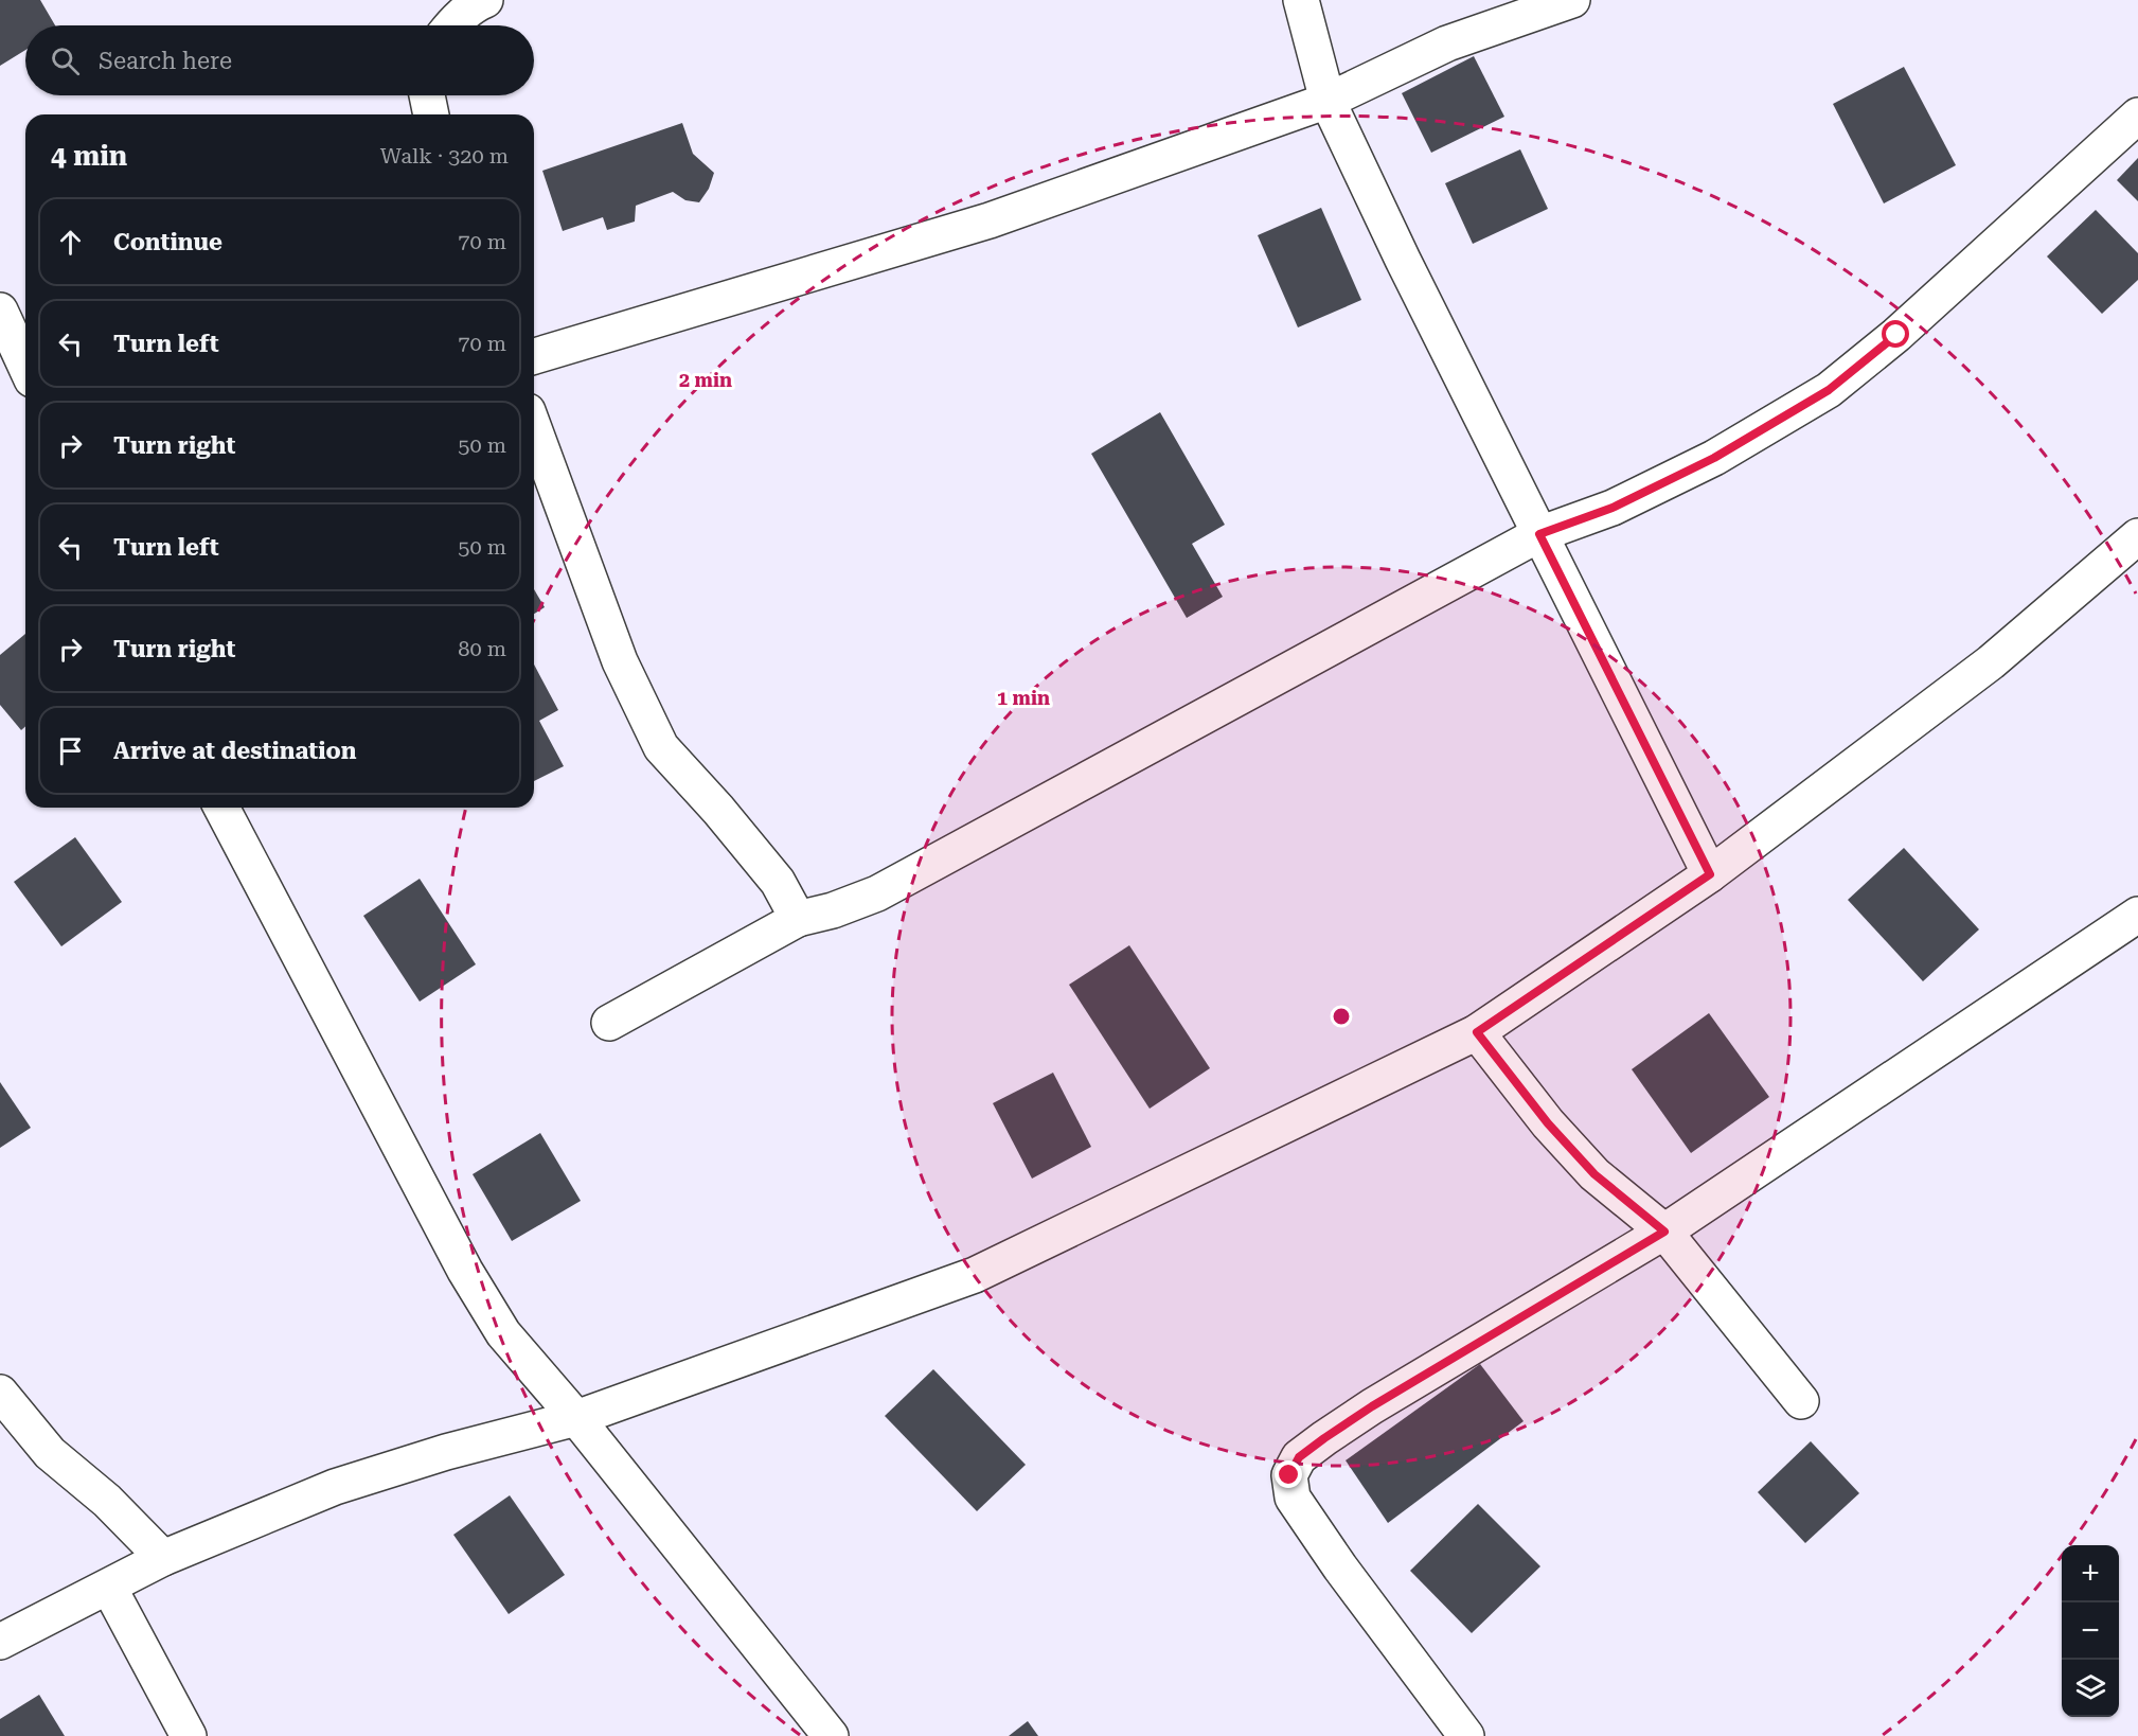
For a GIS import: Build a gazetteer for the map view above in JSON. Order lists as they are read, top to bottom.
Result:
{
  "page": {
    "search": "Search here",
    "heading": ["4 min", "Walk · 320 m"],
    "list": [
      ["Continue", "70 m"],
      ["Turn left", "70 m"],
      ["Turn right", "50 m"],
      ["Turn left", "50 m"],
      ["Turn right", "80 m"],
      "Arrive at destination"
    ],
    "map_buttons": ["+", "−"]
  },
  "rings": ["2 min", "1 min"]
}
